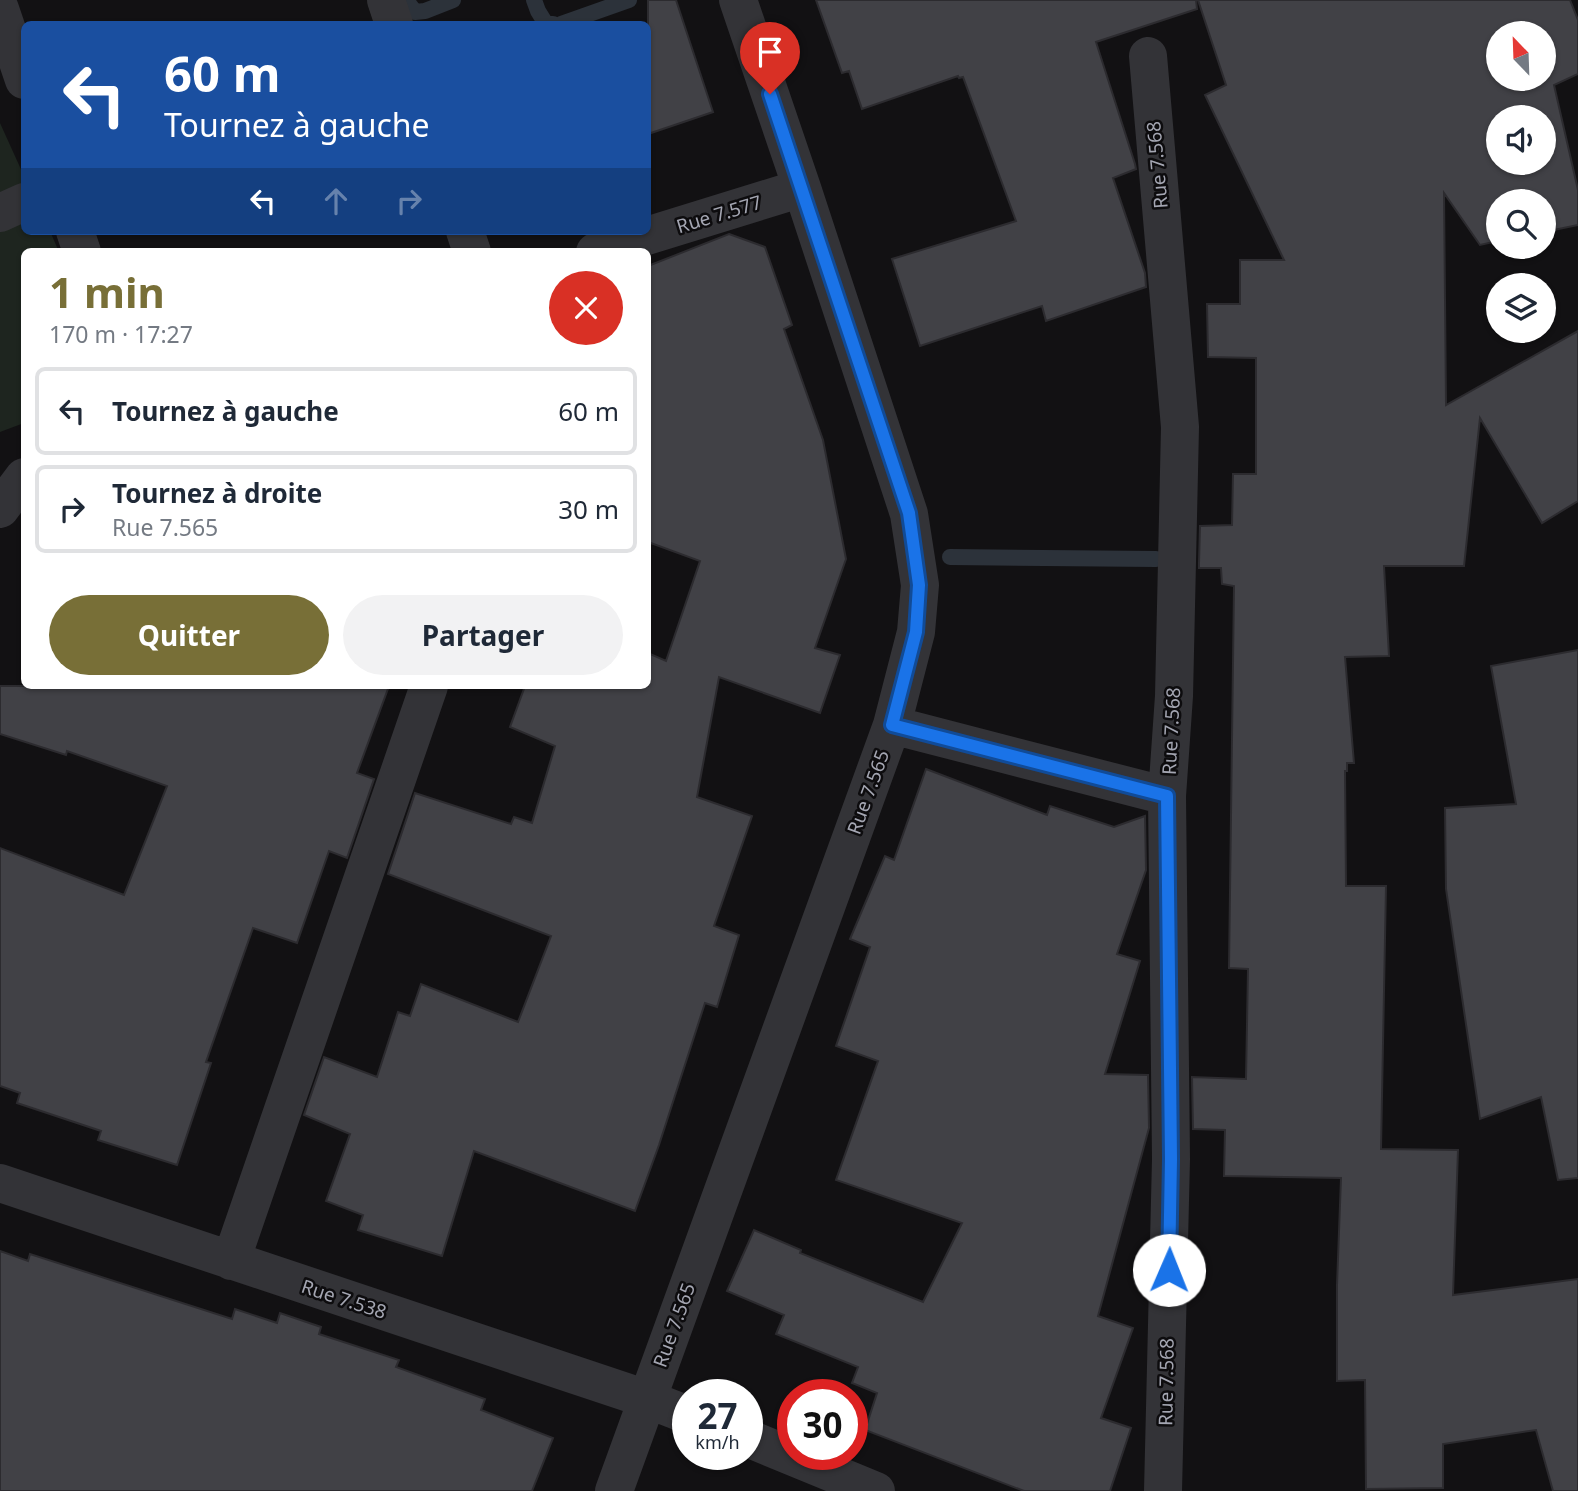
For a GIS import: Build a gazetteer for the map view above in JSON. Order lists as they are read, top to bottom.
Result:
{
  "streets": {
    "street": [
      "Rue 7.568",
      "Rue 7.577",
      "Rue 7.565",
      "Rue 7.538"
    ]
  },
  "crossings": [
    ["Rue 7.577", "Rue 7.565"],
    ["Rue 7.565", "Rue 7.538"]
  ],
  "north": "top left",
  "page": {
    "turn": ["60 m", "Tournez à gauche"],
    "heading": ["1 min", "170 m · 17:27"],
    "list": [
      {
        "name": "Tournez à gauche",
        "value": "60 m"
      },
      {
        "name": "Tournez à droite",
        "note": "Rue 7.565",
        "value": "30 m"
      }
    ],
    "buttons": ["Quitter", "Partager"],
    "speed": "27 km/h",
    "limit": "30"
  }
}
